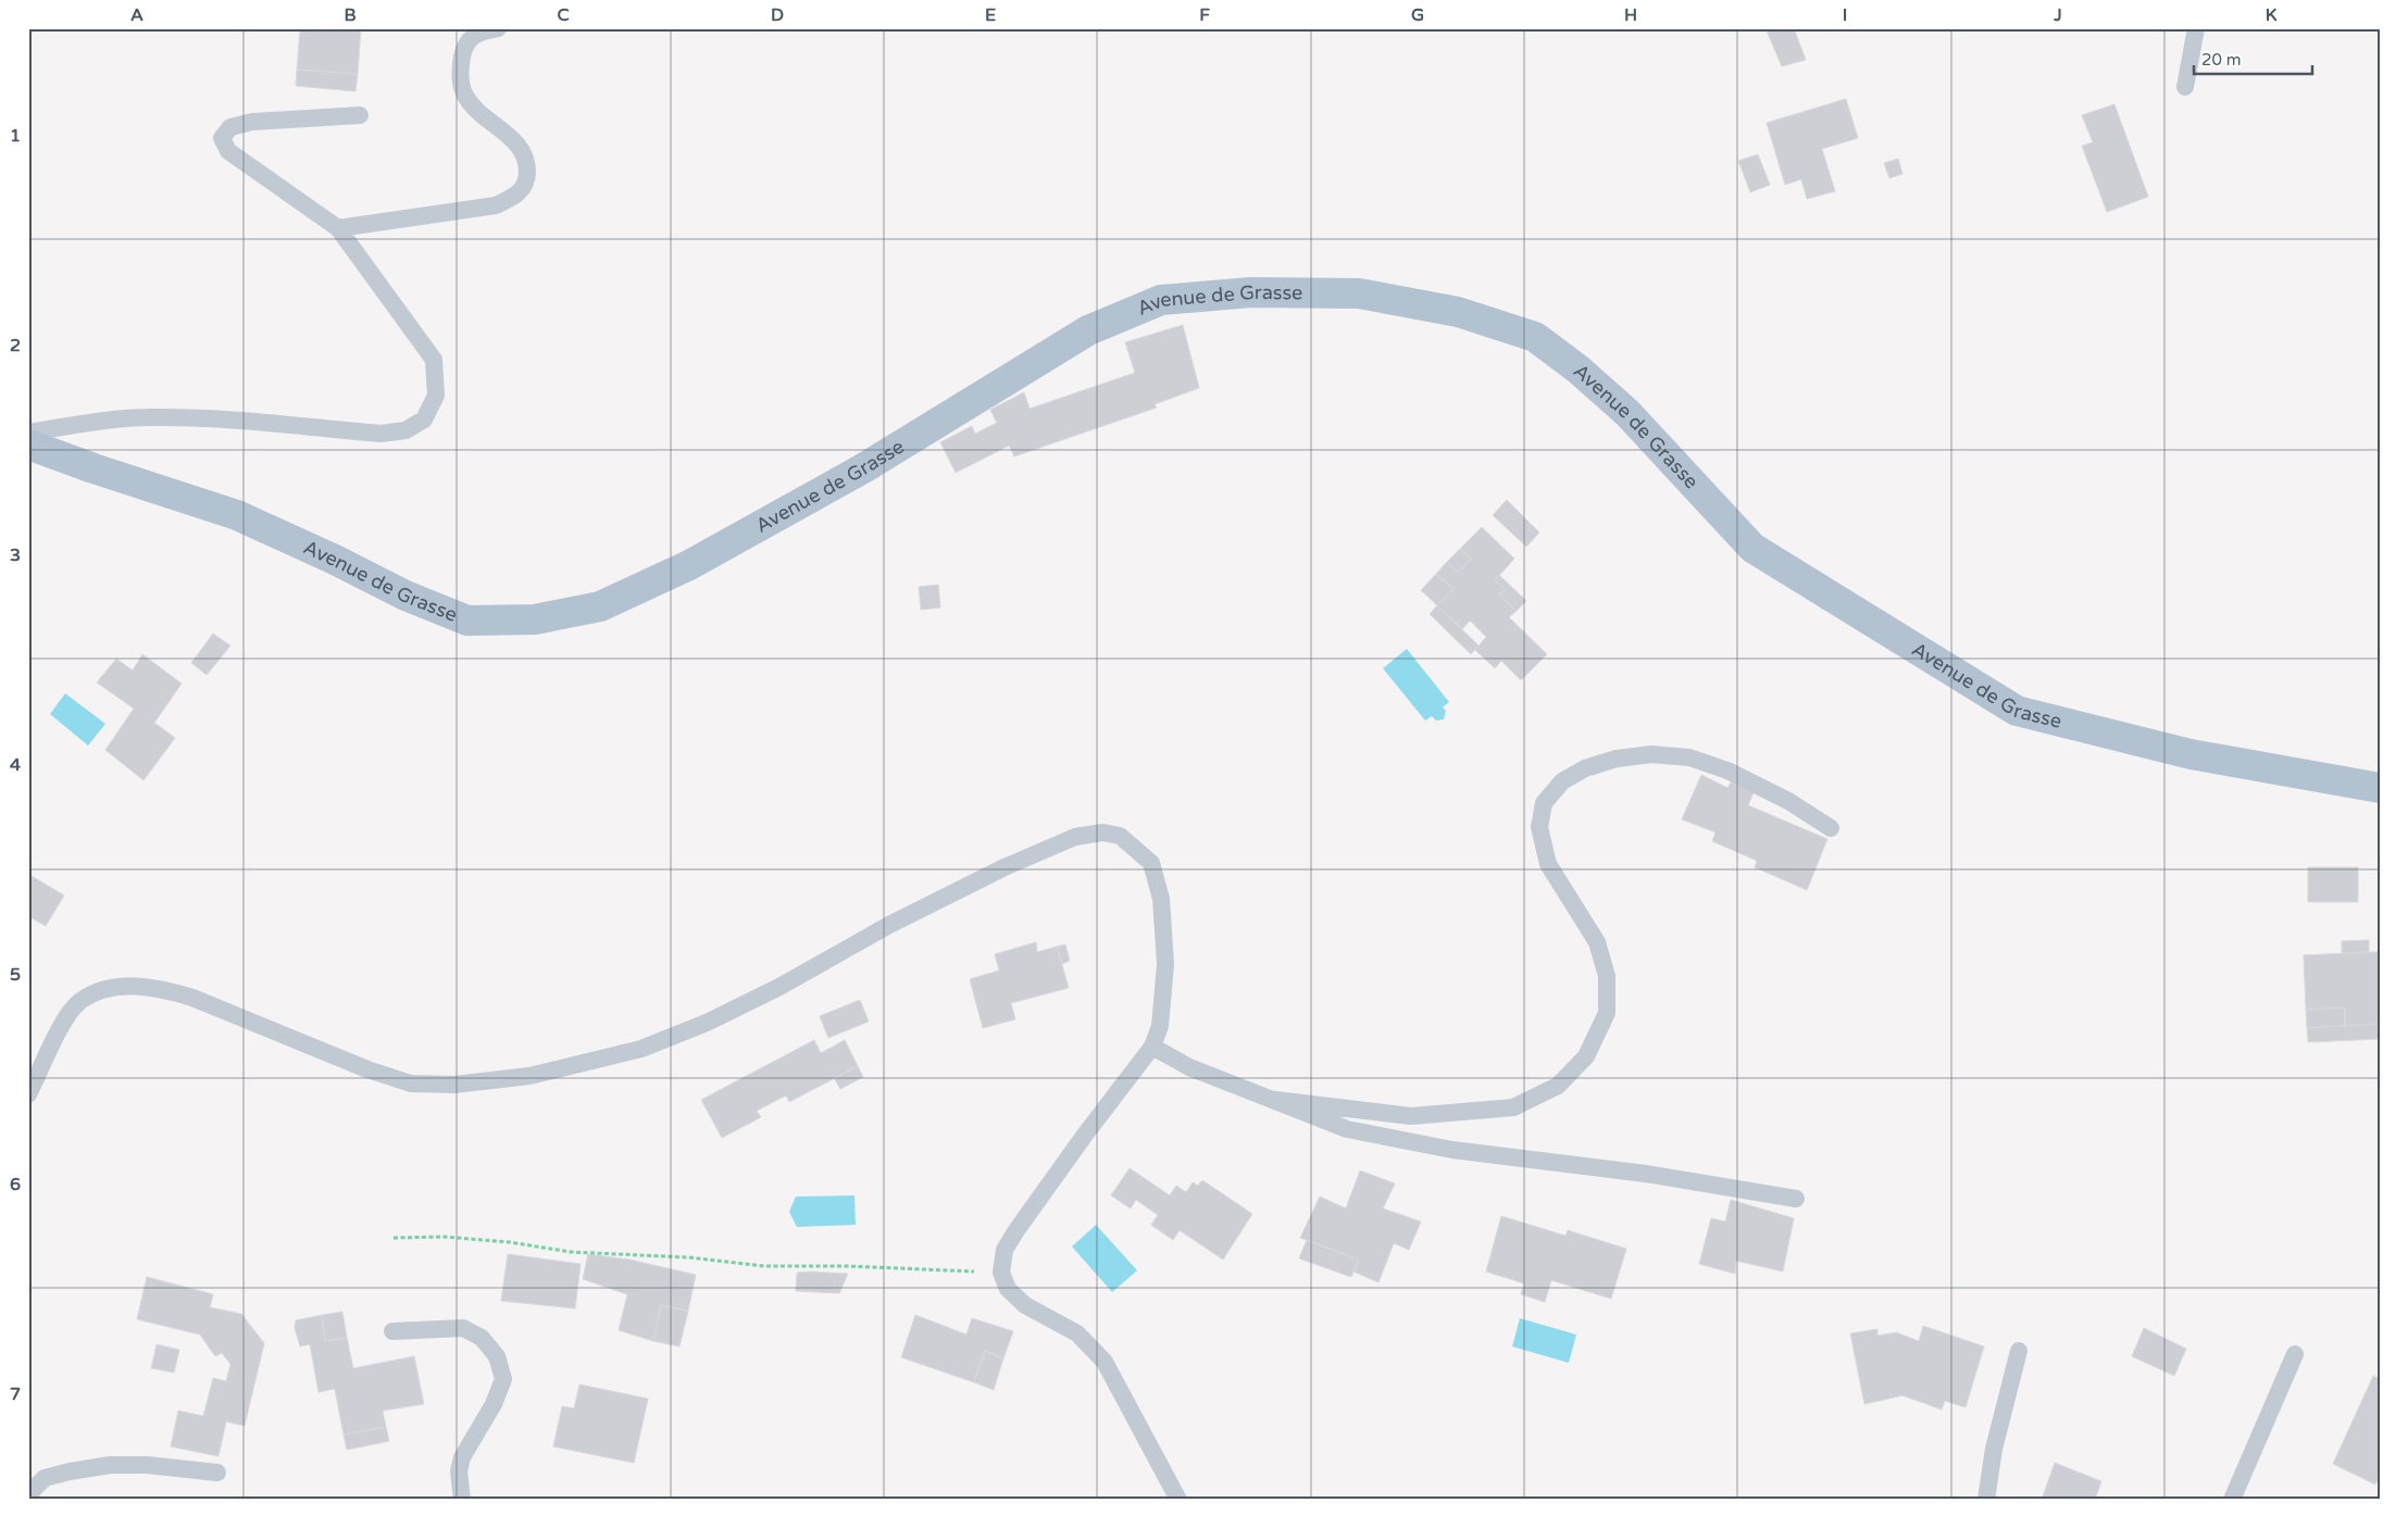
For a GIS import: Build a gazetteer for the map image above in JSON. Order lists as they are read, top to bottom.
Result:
{
  "streets": {
    "main road": ["Avenue de Grasse"]
  },
  "scale_bar": "20 m",
  "grid": {
    "columns": [
      "A",
      "B",
      "C",
      "D",
      "E",
      "F",
      "G",
      "H",
      "I",
      "J",
      "K"
    ],
    "rows": [
      "1",
      "2",
      "3",
      "4",
      "5",
      "6",
      "7"
    ]
  }
}
